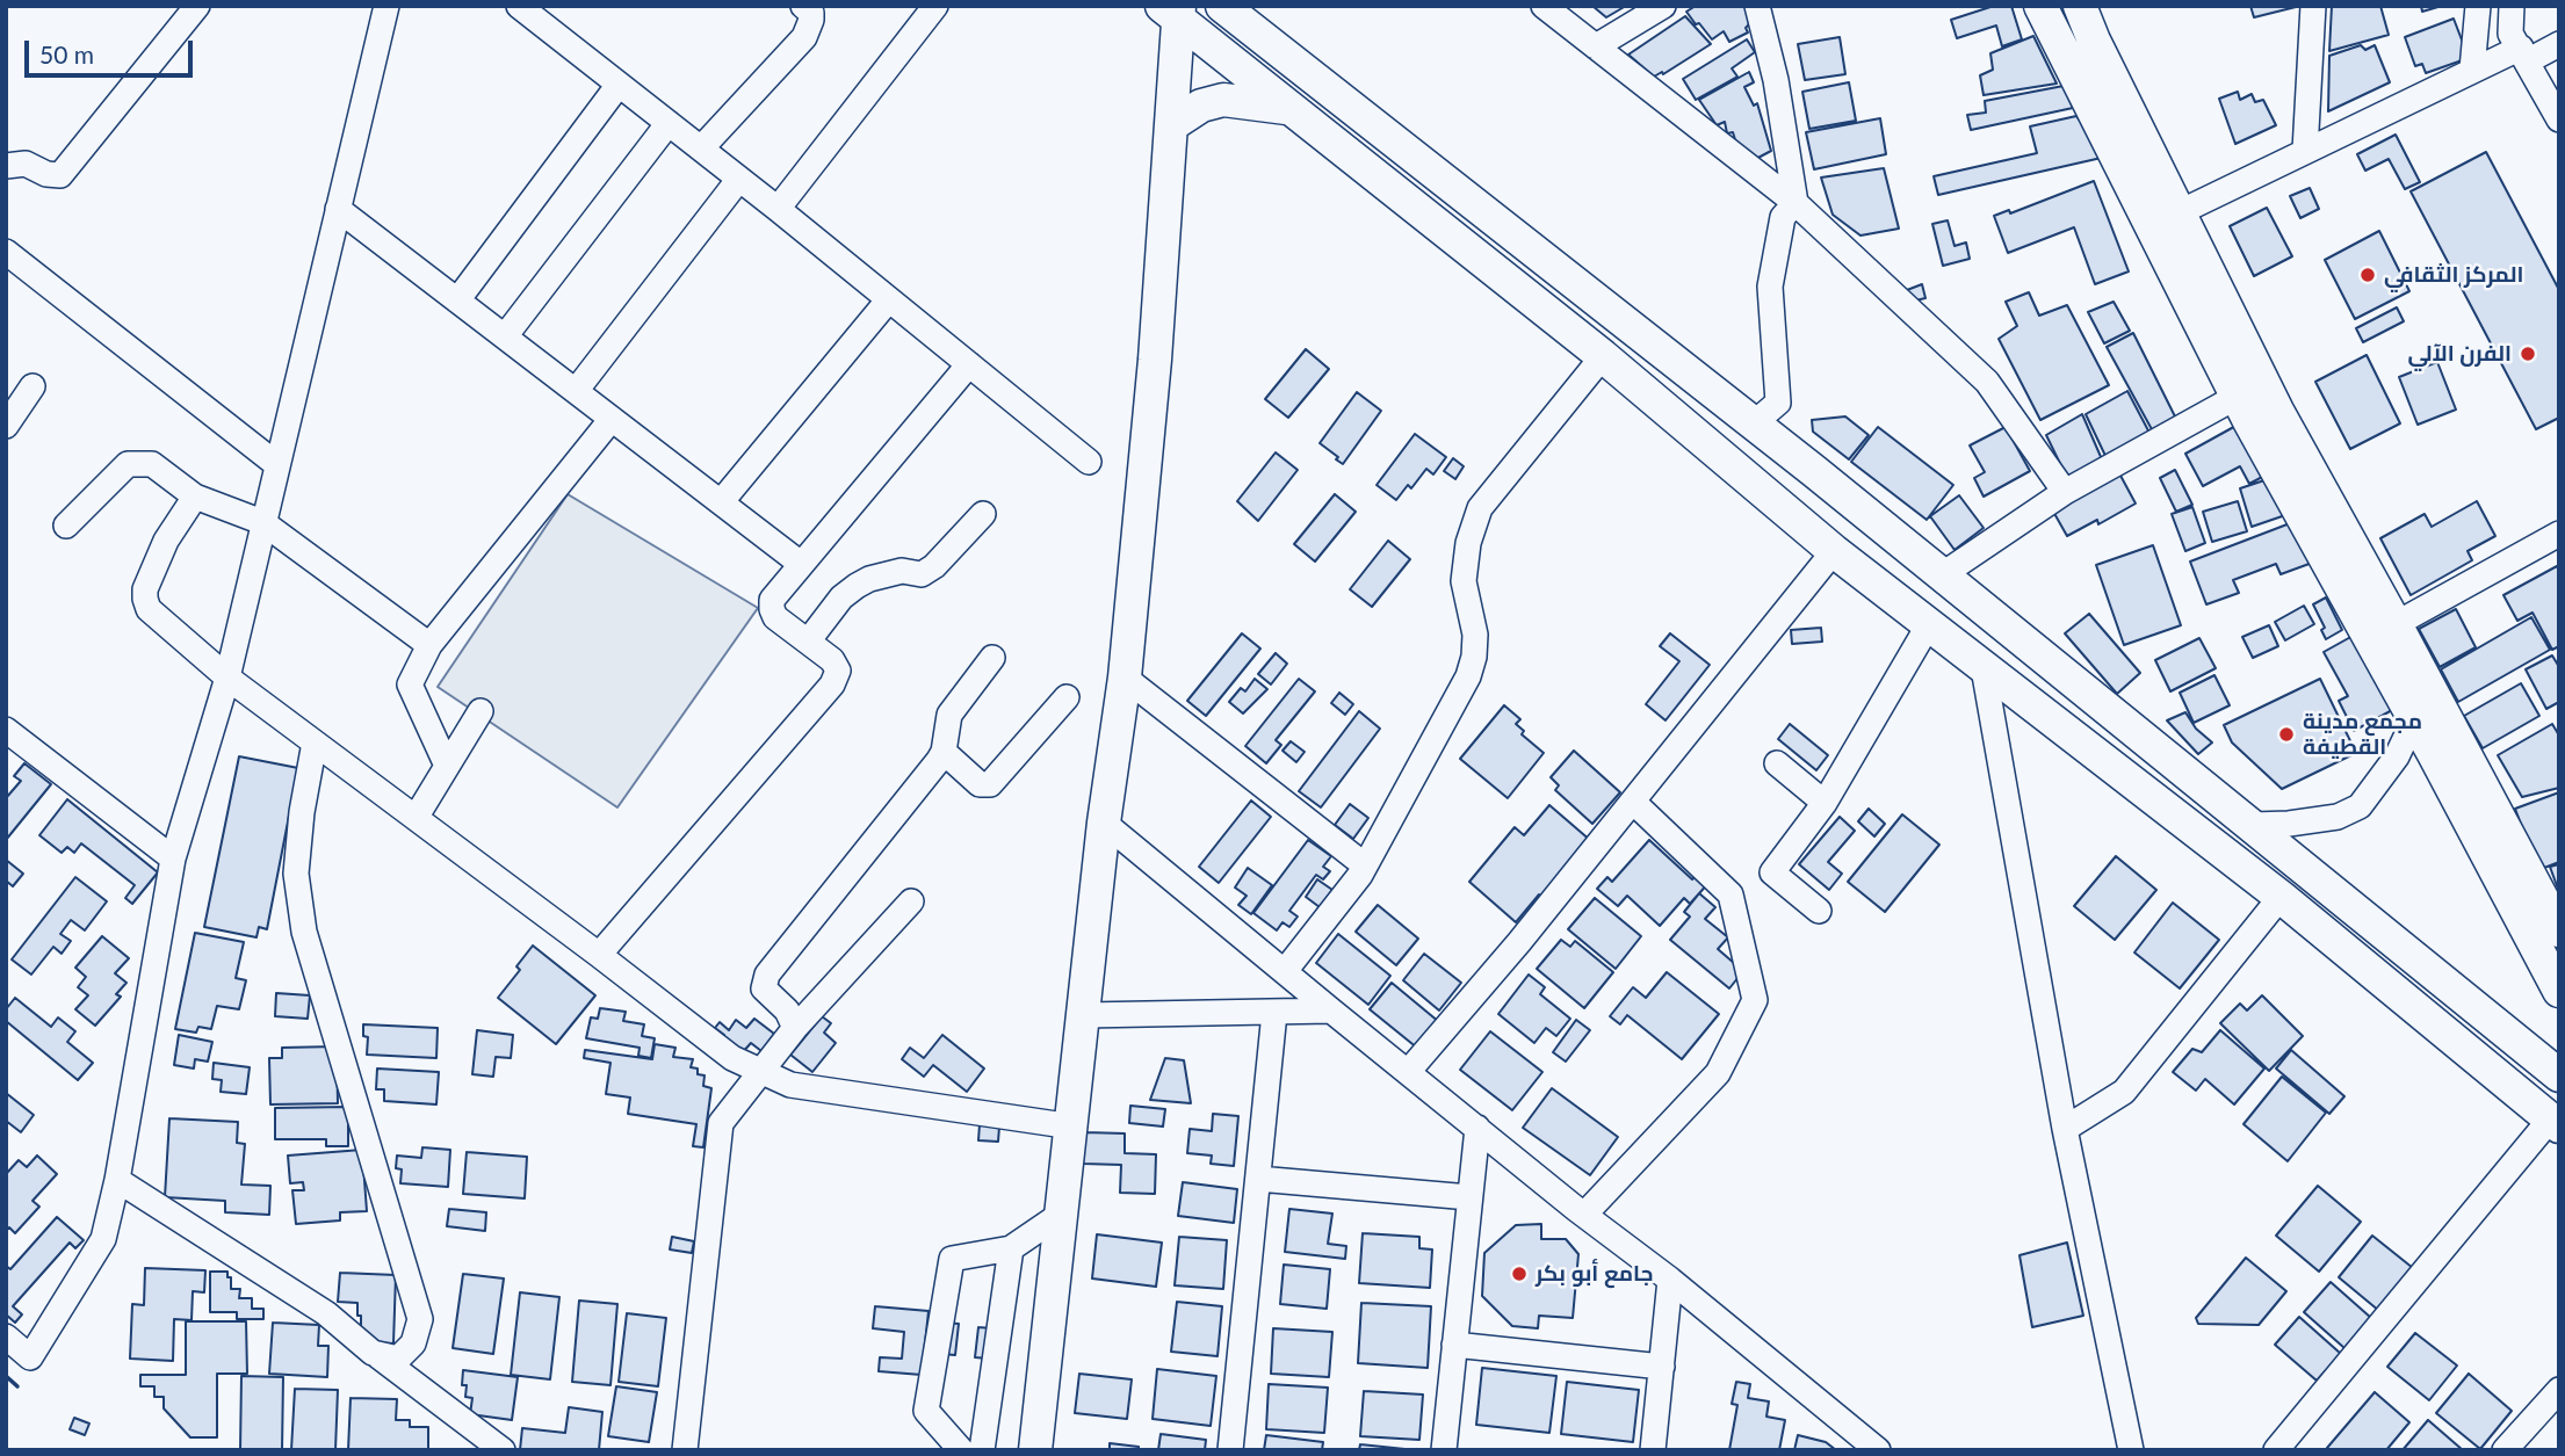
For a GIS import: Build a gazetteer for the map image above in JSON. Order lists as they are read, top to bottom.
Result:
{
  "places": [
    "المركز الثقافي",
    "الفرن اﻵلي",
    "مجمع مدينة القطيفة",
    "جامع أبو بكر"
  ],
  "scale_bar": "50 m"
}
